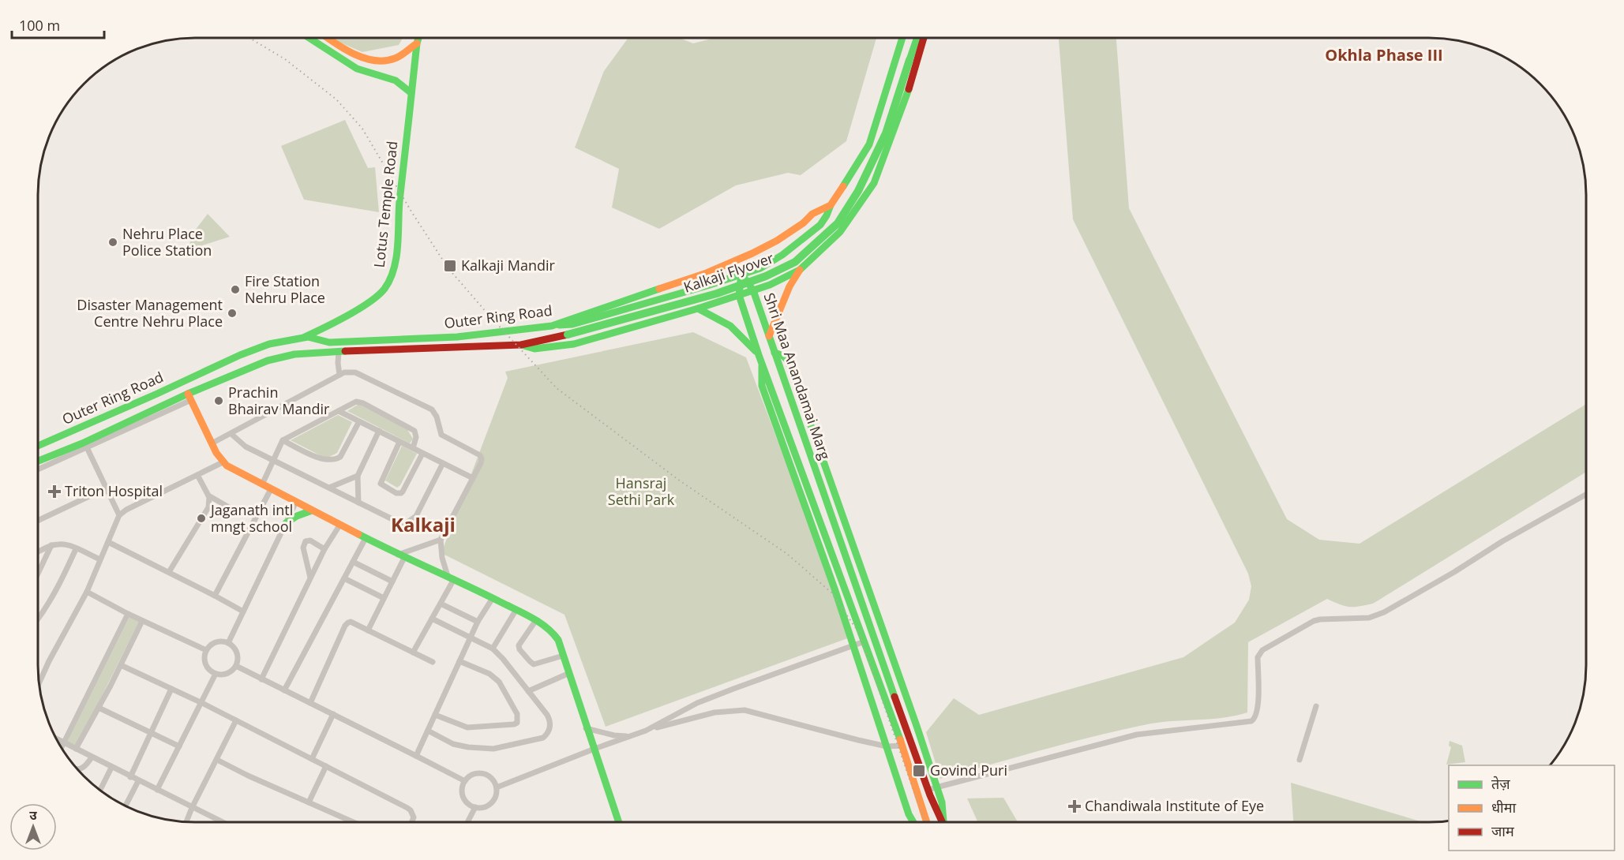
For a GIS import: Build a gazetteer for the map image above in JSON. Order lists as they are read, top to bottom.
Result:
{
  "streets": {
    "main road": [
      "Lotus Temple Road",
      "Kalkaji Flyover",
      "Outer Ring Road",
      "Shri Maa Anandamai Marg"
    ]
  },
  "crossings": [
    ["Lotus Temple Road", "Outer Ring Road"],
    ["Kalkaji Flyover", "Outer Ring Road"]
  ],
  "districts": ["Okhla Phase III", "Kalkaji"],
  "parks": ["Hansraj Sethi Park"],
  "places": {
    "other": [
      "Nehru Place Police Station",
      "Fire Station Nehru Place",
      "Disaster Management Centre Nehru Place",
      "Prachin Bhairav Mandir",
      "Jaganath intl mngt school"
    ],
    "transit": ["Kalkaji Mandir", "Govind Puri"],
    "health": ["Triton Hospital", "Chandiwala Institute of Eye"]
  },
  "legend": ["तेज़", "धीमा", "जाम"],
  "scale_bar": "100 m",
  "north": "top"
}
